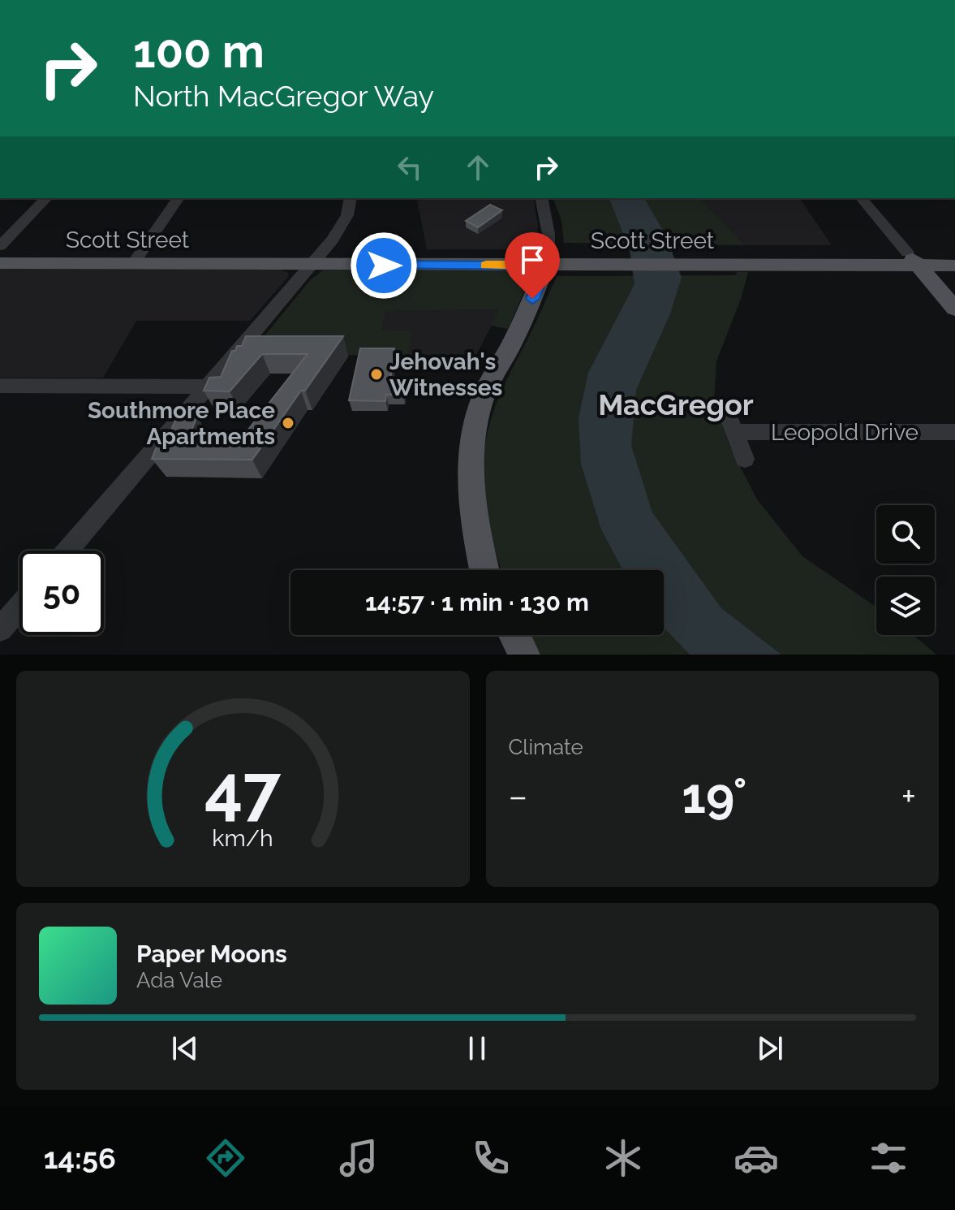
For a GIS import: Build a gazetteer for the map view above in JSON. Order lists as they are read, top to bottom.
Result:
{
  "streets": {
    "main road": ["Scott Street"],
    "street": ["Leopold Drive"]
  },
  "districts": ["MacGregor"],
  "places": ["Jehovah's Witnesses", "Southmore Place Apartments"],
  "page": {
    "turn": ["100 m", "North MacGregor Way"],
    "limit": "50",
    "trip": "14:57 · 1 min · 130 m",
    "tile": "Climate",
    "heat": ["−", "19°", "+"],
    "song": ["Paper Moons", "Ada Vale"],
    "tabs": "14:56",
    "gauge": ["47", "km/h"]
  }
}
